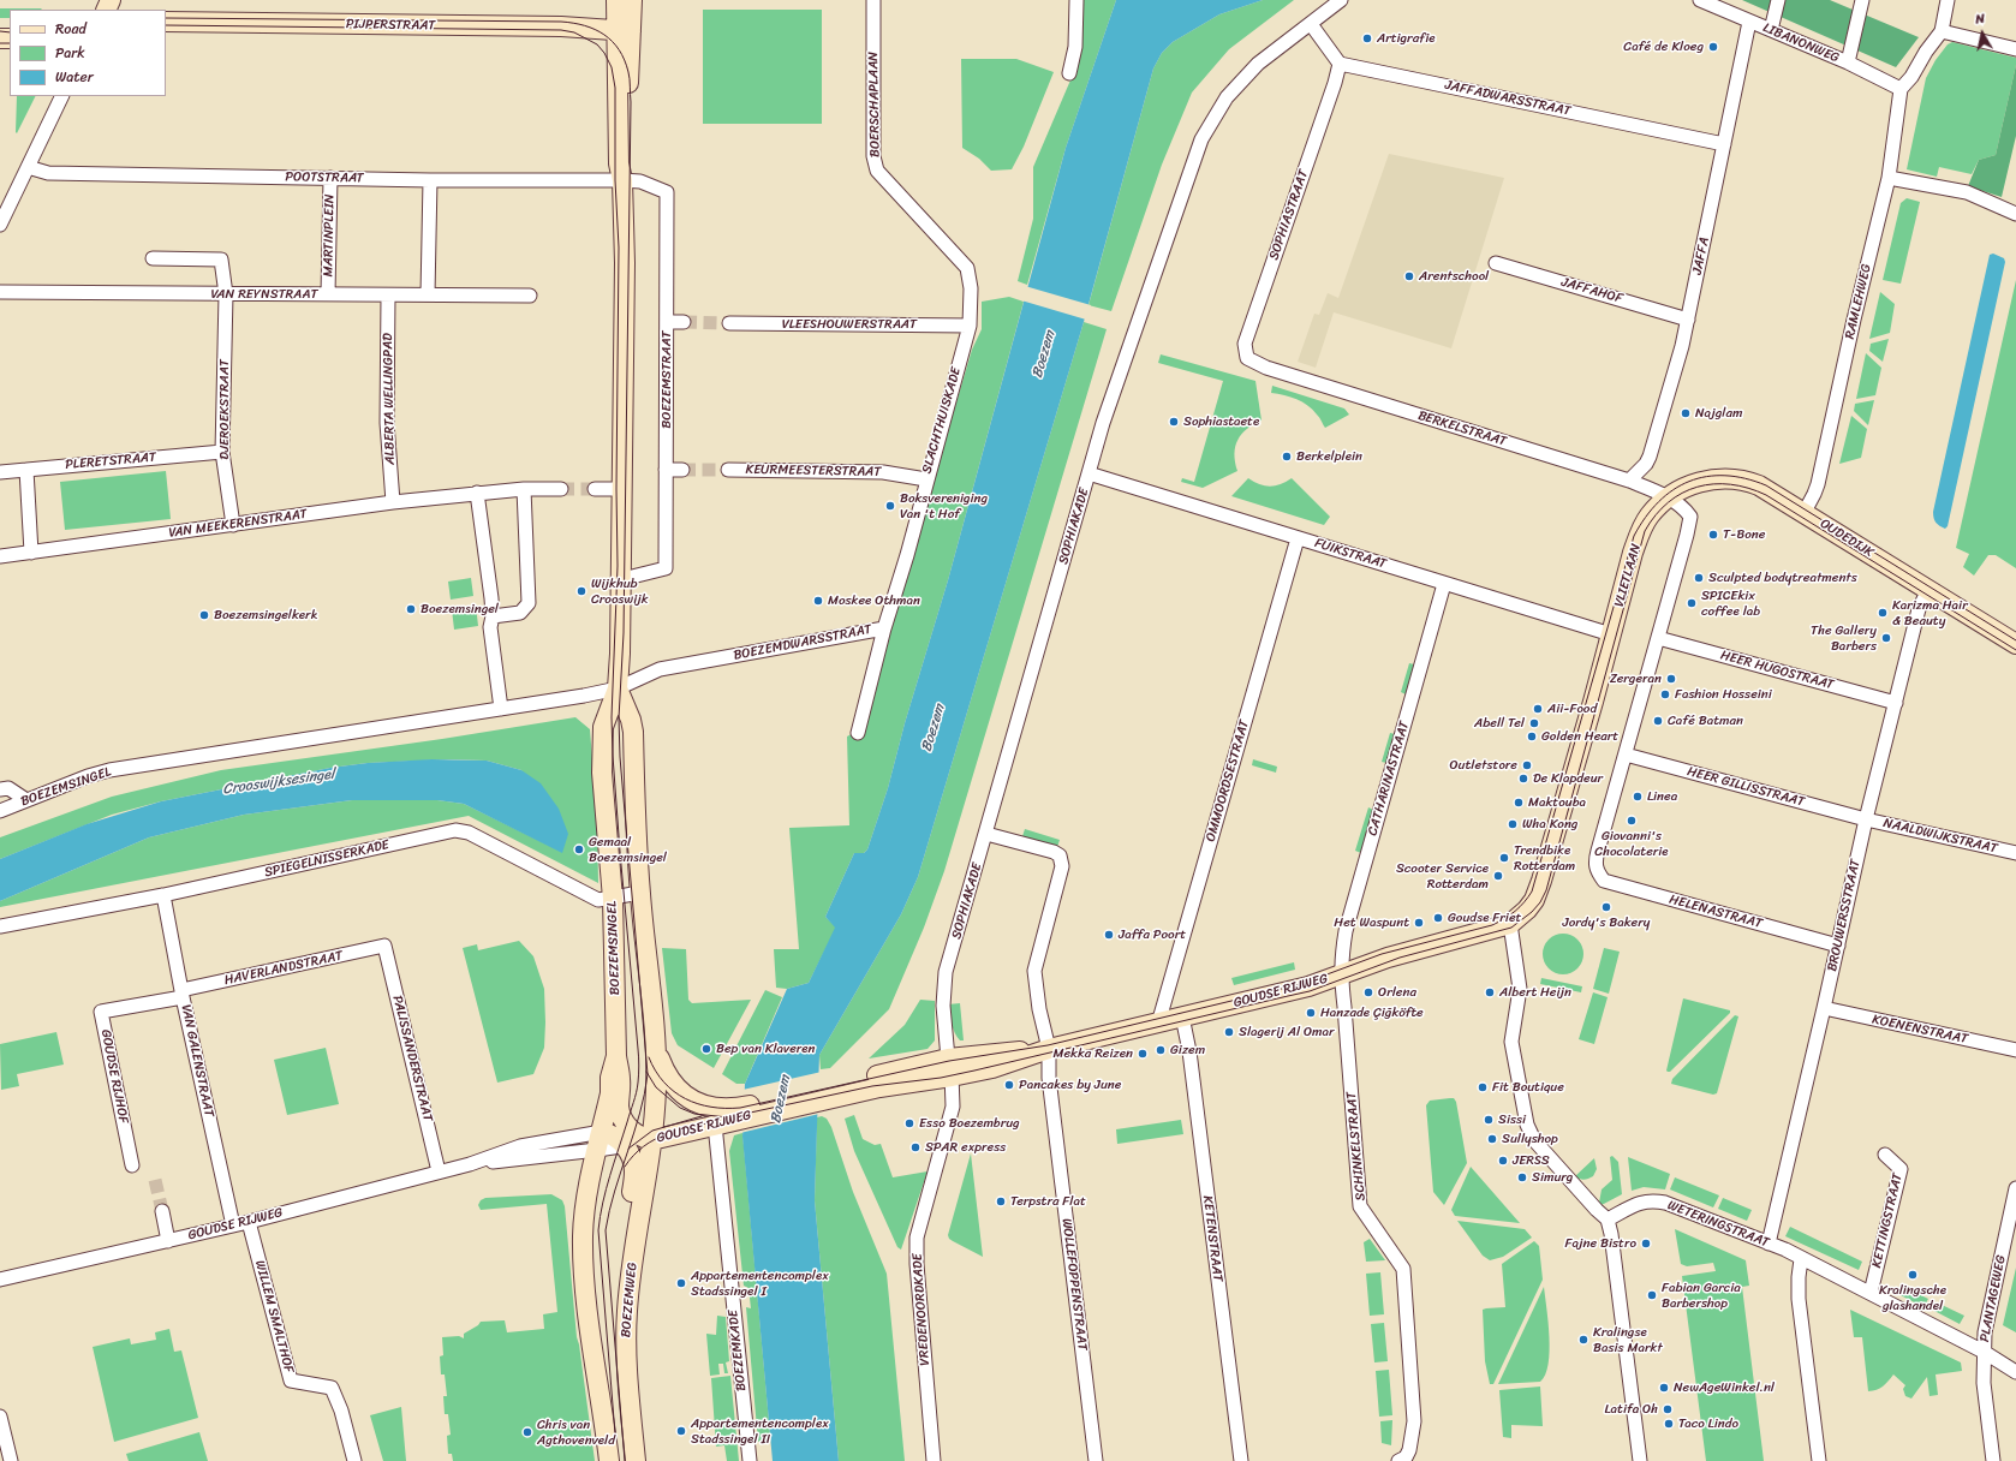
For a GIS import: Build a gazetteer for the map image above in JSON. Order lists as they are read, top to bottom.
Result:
{
  "streets": {
    "main road": [
      "PIJPERSTRAAT",
      "OUDEDIJK",
      "VLIETLAAN",
      "BOEZEMSINGEL",
      "GOUDSE RIJWEG",
      "BOEZEMWEG"
    ],
    "street": [
      "LIBANONWEG",
      "JAFFADWARSSTRAAT",
      "BOERSCHAPLAAN",
      "POOTSTRAAT",
      "SOPHIASTRAAT",
      "MARTINPLEIN",
      "JAFFA",
      "JAFFAHOF",
      "VAN REYNSTRAAT",
      "RAMLEHWEG",
      "VLEESHOUWERSTRAAT",
      "BOEZEMSTRAAT",
      "ALBERTA WELLINGPAD",
      "DJEROEKSTRAAT",
      "SLACHTHUISKADE",
      "BERKELSTRAAT",
      "PLERETSTRAAT",
      "KEURMEESTERSTRAAT",
      "VAN MEEKERENSTRAAT",
      "SOPHIAKADE",
      "FUIKSTRAAT",
      "BOEZEMDWARSSTRAAT",
      "HEER HUGOSTRAAT",
      "CATHARINASTRAAT",
      "OMMOORDSESTRAAT",
      "HEER GILLISSTRAAT",
      "NAALDWIJKSTRAAT",
      "SPIEGELNISSERKADE",
      "HELENASTRAAT",
      "BROUWERSSTRAAT",
      "HAVERLANDSTRAAT",
      "KOENENSTRAAT",
      "PALISSANDERSTRAAT",
      "VAN GALENSTRAAT",
      "GOUDSE RIJHOF",
      "SCHINKELSTRAAT",
      "KETTINGSTRAAT",
      "WETERINGSTRAAT",
      "KETENSTRAAT",
      "WOLLEFOPPENSTRAAT",
      "PLANTAGEWEG",
      "VREDENOORDKADE",
      "WILLEM SMALTHOF",
      "BOEZEMKADE"
    ]
  },
  "crossings": [
    ["LIBANONWEG", "JAFFA"],
    ["LIBANONWEG", "RAMLEHWEG"],
    ["JAFFADWARSSTRAAT", "SOPHIASTRAAT"],
    ["JAFFADWARSSTRAAT", "JAFFA"],
    ["BOERSCHAPLAAN", "VLEESHOUWERSTRAAT"],
    ["BOERSCHAPLAAN", "SLACHTHUISKADE"],
    ["POOTSTRAAT", "MARTINPLEIN"],
    ["POOTSTRAAT", "BOEZEMSTRAAT"],
    ["SOPHIASTRAAT", "BERKELSTRAAT"],
    ["MARTINPLEIN", "VAN REYNSTRAAT"],
    ["JAFFA", "JAFFAHOF"],
    ["JAFFA", "BERKELSTRAAT"],
    ["VAN REYNSTRAAT", "ALBERTA WELLINGPAD"],
    ["VAN REYNSTRAAT", "DJEROEKSTRAAT"],
    ["RAMLEHWEG", "OUDEDIJK"],
    ["VLEESHOUWERSTRAAT", "SLACHTHUISKADE"],
    ["ALBERTA WELLINGPAD", "VAN MEEKERENSTRAAT"],
    ["DJEROEKSTRAAT", "PLERETSTRAAT"],
    ["DJEROEKSTRAAT", "VAN MEEKERENSTRAAT"],
    ["SLACHTHUISKADE", "KEURMEESTERSTRAAT"],
    ["SLACHTHUISKADE", "BOEZEMDWARSSTRAAT"],
    ["BERKELSTRAAT", "OUDEDIJK"],
    ["BERKELSTRAAT", "VLIETLAAN"],
    ["SOPHIAKADE", "FUIKSTRAAT"],
    ["SOPHIAKADE", "GOUDSE RIJWEG"],
    ["SOPHIAKADE", "WOLLEFOPPENSTRAAT"],
    ["SOPHIAKADE", "VREDENOORDKADE"],
    ["OUDEDIJK", "VLIETLAAN"],
    ["OUDEDIJK", "BROUWERSSTRAAT"],
    ["FUIKSTRAAT", "VLIETLAAN"],
    ["FUIKSTRAAT", "CATHARINASTRAAT"],
    ["FUIKSTRAAT", "OMMOORDSESTRAAT"],
    ["VLIETLAAN", "GOUDSE RIJWEG"],
    ["BOEZEMDWARSSTRAAT", "BOEZEMSINGEL"],
    ["HEER HUGOSTRAAT", "BROUWERSSTRAAT"],
    ["CATHARINASTRAAT", "GOUDSE RIJWEG"],
    ["CATHARINASTRAAT", "SCHINKELSTRAAT"],
    ["OMMOORDSESTRAAT", "GOUDSE RIJWEG"],
    ["BOEZEMSINGEL", "SPIEGELNISSERKADE"],
    ["BOEZEMSINGEL", "GOUDSE RIJWEG"],
    ["HEER GILLISSTRAAT", "NAALDWIJKSTRAAT"],
    ["HEER GILLISSTRAAT", "HELENASTRAAT"],
    ["HEER GILLISSTRAAT", "BROUWERSSTRAAT"],
    ["NAALDWIJKSTRAAT", "BROUWERSSTRAAT"],
    ["SPIEGELNISSERKADE", "VAN GALENSTRAAT"],
    ["HELENASTRAAT", "BROUWERSSTRAAT"],
    ["BROUWERSSTRAAT", "KOENENSTRAAT"],
    ["BROUWERSSTRAAT", "WETERINGSTRAAT"],
    ["HAVERLANDSTRAAT", "PALISSANDERSTRAAT"],
    ["HAVERLANDSTRAAT", "VAN GALENSTRAAT"],
    ["HAVERLANDSTRAAT", "GOUDSE RIJHOF"],
    ["GOUDSE RIJWEG", "PALISSANDERSTRAAT"],
    ["GOUDSE RIJWEG", "VAN GALENSTRAAT"],
    ["GOUDSE RIJWEG", "SCHINKELSTRAAT"],
    ["GOUDSE RIJWEG", "KETENSTRAAT"],
    ["GOUDSE RIJWEG", "WOLLEFOPPENSTRAAT"],
    ["GOUDSE RIJWEG", "BOEZEMWEG"],
    ["GOUDSE RIJWEG", "VREDENOORDKADE"],
    ["GOUDSE RIJWEG", "WILLEM SMALTHOF"],
    ["GOUDSE RIJWEG", "BOEZEMKADE"],
    ["VAN GALENSTRAAT", "GOUDSE RIJHOF"],
    ["KETTINGSTRAAT", "WETERINGSTRAAT"],
    ["WETERINGSTRAAT", "PLANTAGEWEG"]
  ],
  "water": ["Boezem", "Crooswijksesingel"],
  "places": [
    "Artigrafie",
    "Café de Kloeg",
    "Arentschool",
    "Najglam",
    "Sophiastaete",
    "Berkelplein",
    "Boksvereniging Van 't Hof",
    "T-Bone",
    "Sculpted bodytreatments",
    "Wijkhub Crooswijk",
    "Moskee Othman",
    "SPICEkix coffee lab",
    "Boezemsingel",
    "Karizma Hair & Beauty",
    "Boezemsingelkerk",
    "The Gallery Barbers",
    "Zergeran",
    "Fashion Hosseini",
    "Aii-Food",
    "Café Batman",
    "Abell Tel",
    "Golden Heart",
    "Outletstore",
    "De Klapdeur",
    "Linea",
    "Maktouba",
    "Giovanni's Chocolaterie",
    "Wha Kong",
    "Gemaal Boezemsingel",
    "Trendbike Rotterdam",
    "Scooter Service Rotterdam",
    "Jordy's Bakery",
    "Goudse Friet",
    "Het Waspunt",
    "Jaffa Poort",
    "Orlena",
    "Albert Heijn",
    "Hanzade Çiğköfte",
    "Slagerij Al Omar",
    "Bep van Klaveren",
    "Gizem",
    "Mekka Reizen",
    "Pancakes by June",
    "Fit Boutique",
    "Sissi",
    "Esso Boezembrug",
    "Sullyshop",
    "SPAR express",
    "JERSS",
    "Simurg",
    "Terpstra Flat",
    "Fajne Bistro",
    "Kralingsche glashandel",
    "Appartementencomplex Stadssingel I",
    "Fabian Garcia Barbershop",
    "Kralingse Basis Markt",
    "NewAgeWinkel.nl",
    "Latifa Oh",
    "Taco Lindo",
    "Appartementencomplex Stadssingel II",
    "Chris van Agthovenveld"
  ],
  "legend": ["Road", "Park", "Water"],
  "north": "top"
}
